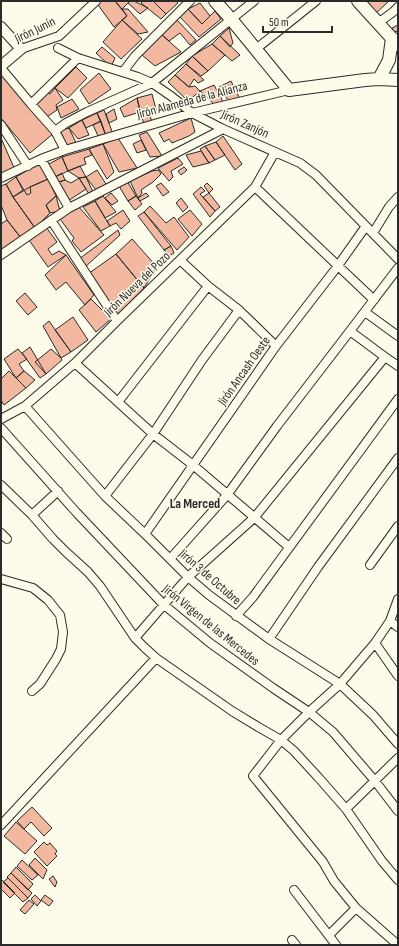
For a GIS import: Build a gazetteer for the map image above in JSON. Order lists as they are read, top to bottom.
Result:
{
  "streets": {
    "main road": ["Jirón Alameda de la Alianza"],
    "street": [
      "Jirón Junín",
      "Jirón Zanjón",
      "Jirón Nueva del Pozo",
      "Jirón Ancash Oeste",
      "Jirón 3 de Octubre",
      "Jirón Virgen de las Mercedes"
    ]
  },
  "crossings": [
    ["Jirón Alameda de la Alianza", "Jirón Zanjón"],
    ["Jirón Zanjón", "Jirón Nueva del Pozo"],
    ["Jirón Zanjón", "Jirón Ancash Oeste"],
    ["Jirón Nueva del Pozo", "Jirón 3 de Octubre"],
    ["Jirón Ancash Oeste", "Jirón 3 de Octubre"]
  ],
  "districts": ["La Merced"],
  "scale_bar": "50 m"
}
